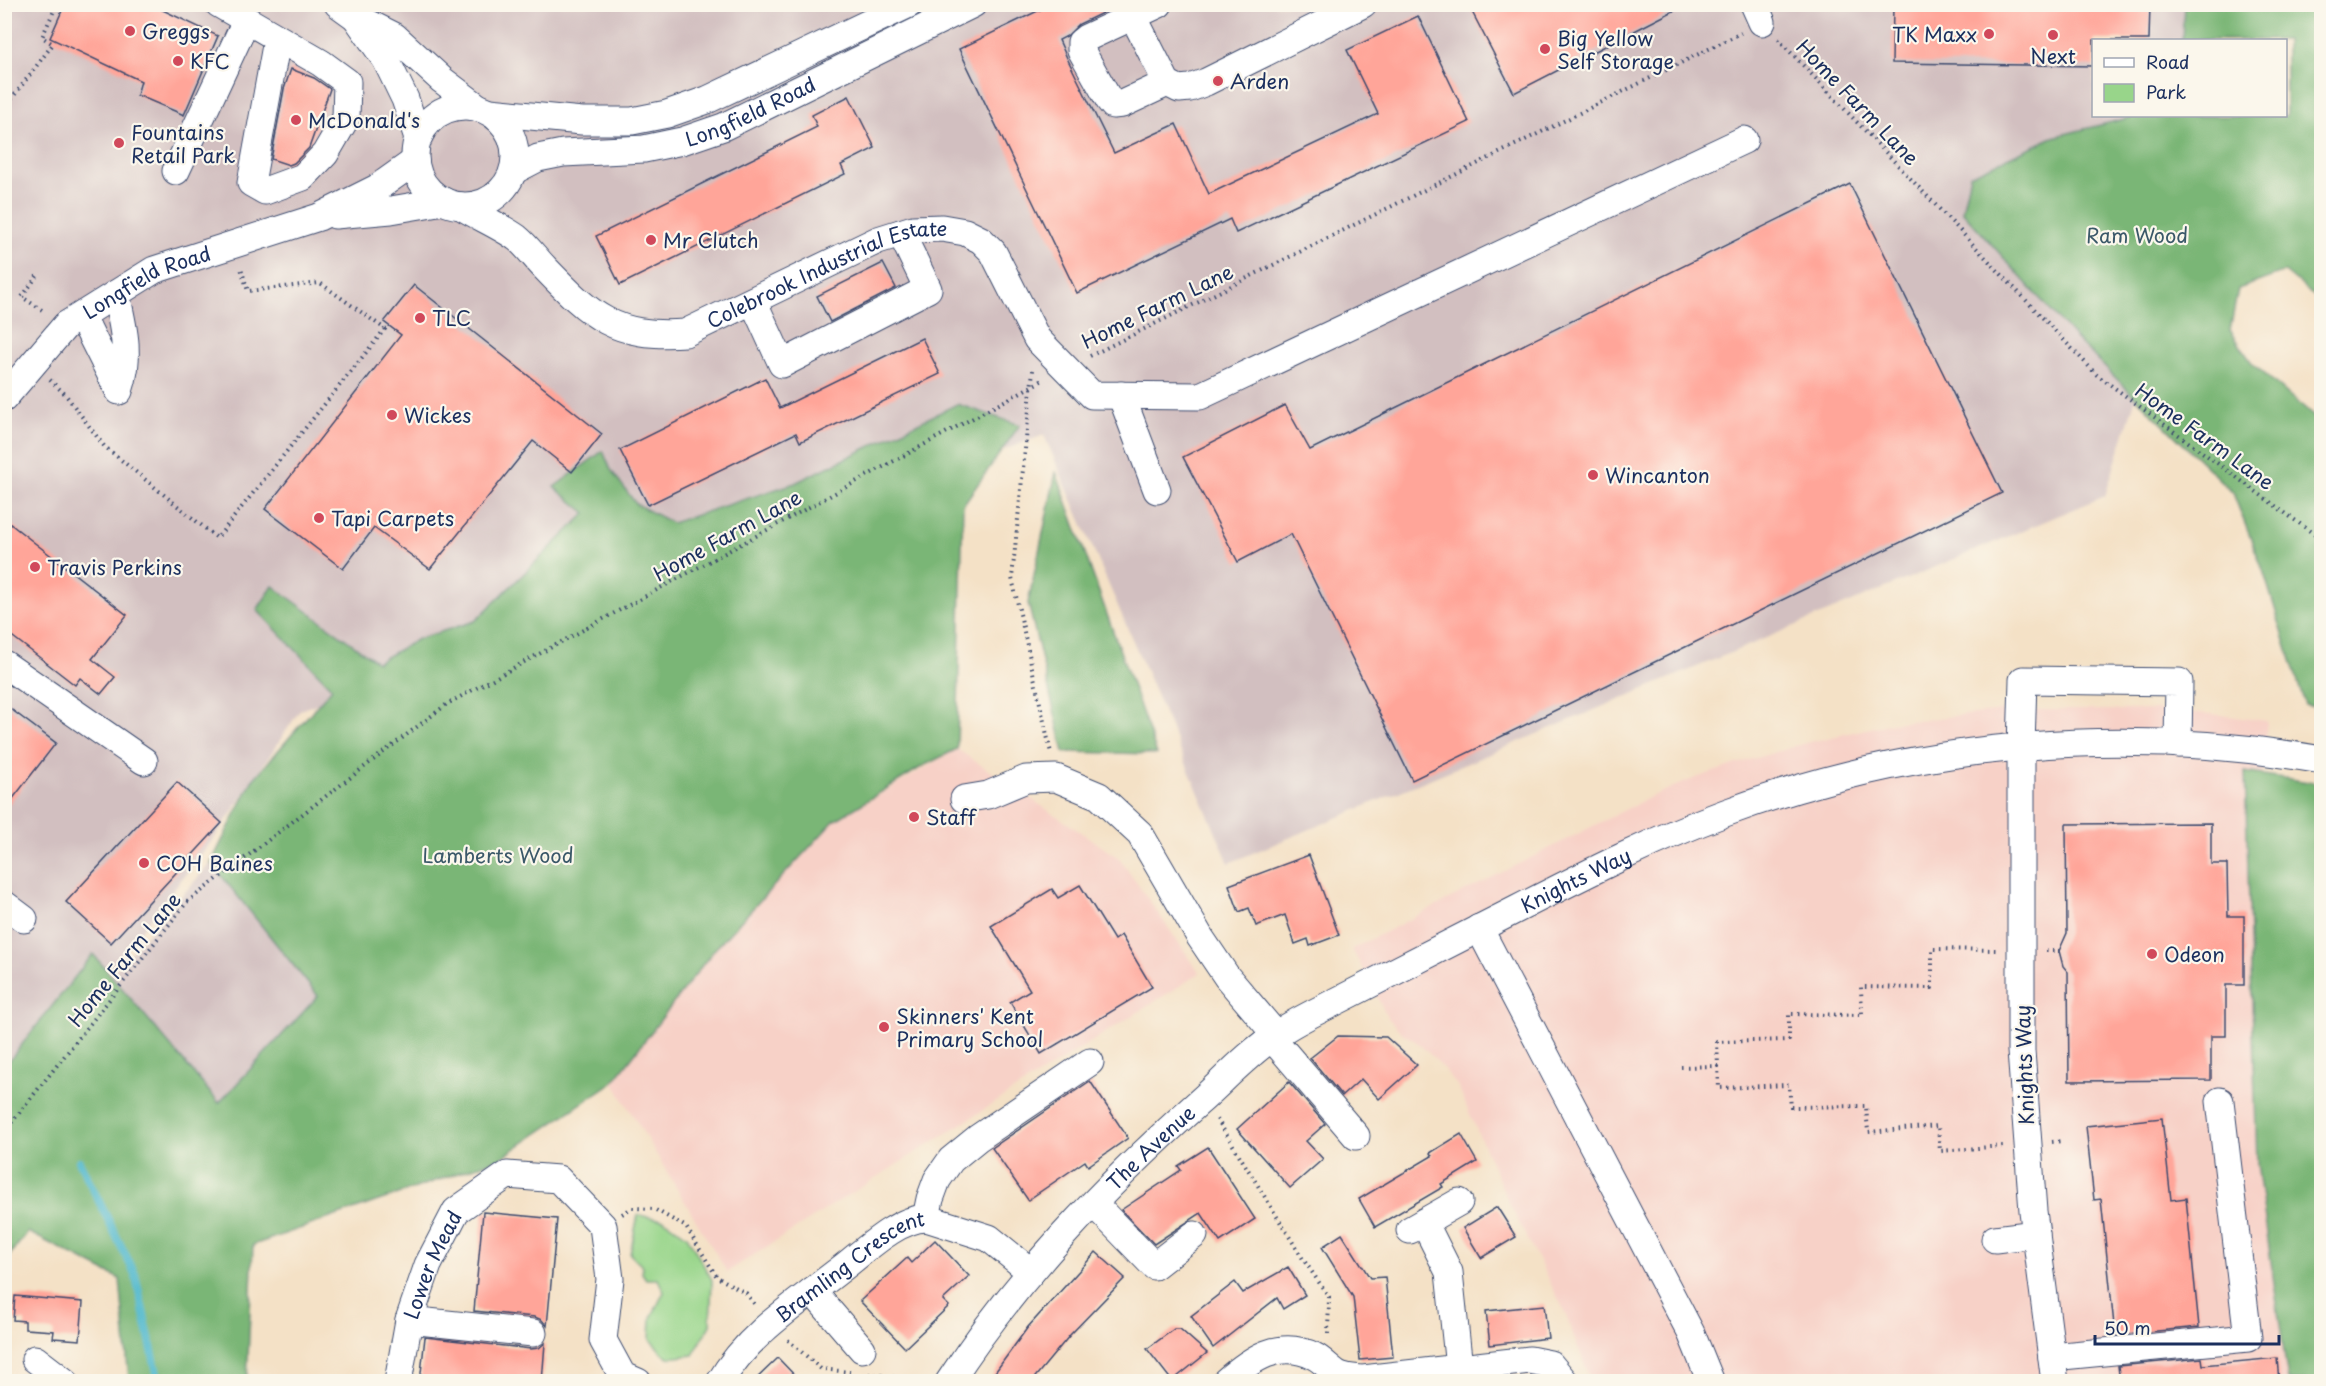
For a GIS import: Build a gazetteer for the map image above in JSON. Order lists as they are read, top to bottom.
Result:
{
  "streets": {
    "street": [
      "Longfield Road",
      "Colebrook Industrial Estate",
      "Knights Way",
      "The Avenue",
      "Lower Mead",
      "Bramling Crescent"
    ],
    "path": ["Home Farm Lane"]
  },
  "crossings": [
    ["Home Farm Lane", "Colebrook Industrial Estate"],
    ["Longfield Road", "Colebrook Industrial Estate"],
    ["Knights Way", "The Avenue"],
    ["The Avenue", "Bramling Crescent"]
  ],
  "parks": ["Ram Wood", "Lamberts Wood"],
  "places": [
    "Greggs",
    "TK Maxx",
    "Next",
    "Big Yellow Self Storage",
    "KFC",
    "Arden",
    "McDonald's",
    "Fountains Retail Park",
    "Mr Clutch",
    "TLC",
    "Wickes",
    "Wincanton",
    "Tapi Carpets",
    "Travis Perkins",
    "Staff",
    "COH Baines",
    "Odeon",
    "Skinners' Kent Primary School"
  ],
  "legend": ["Road", "Park"],
  "scale_bar": "50 m"
}
